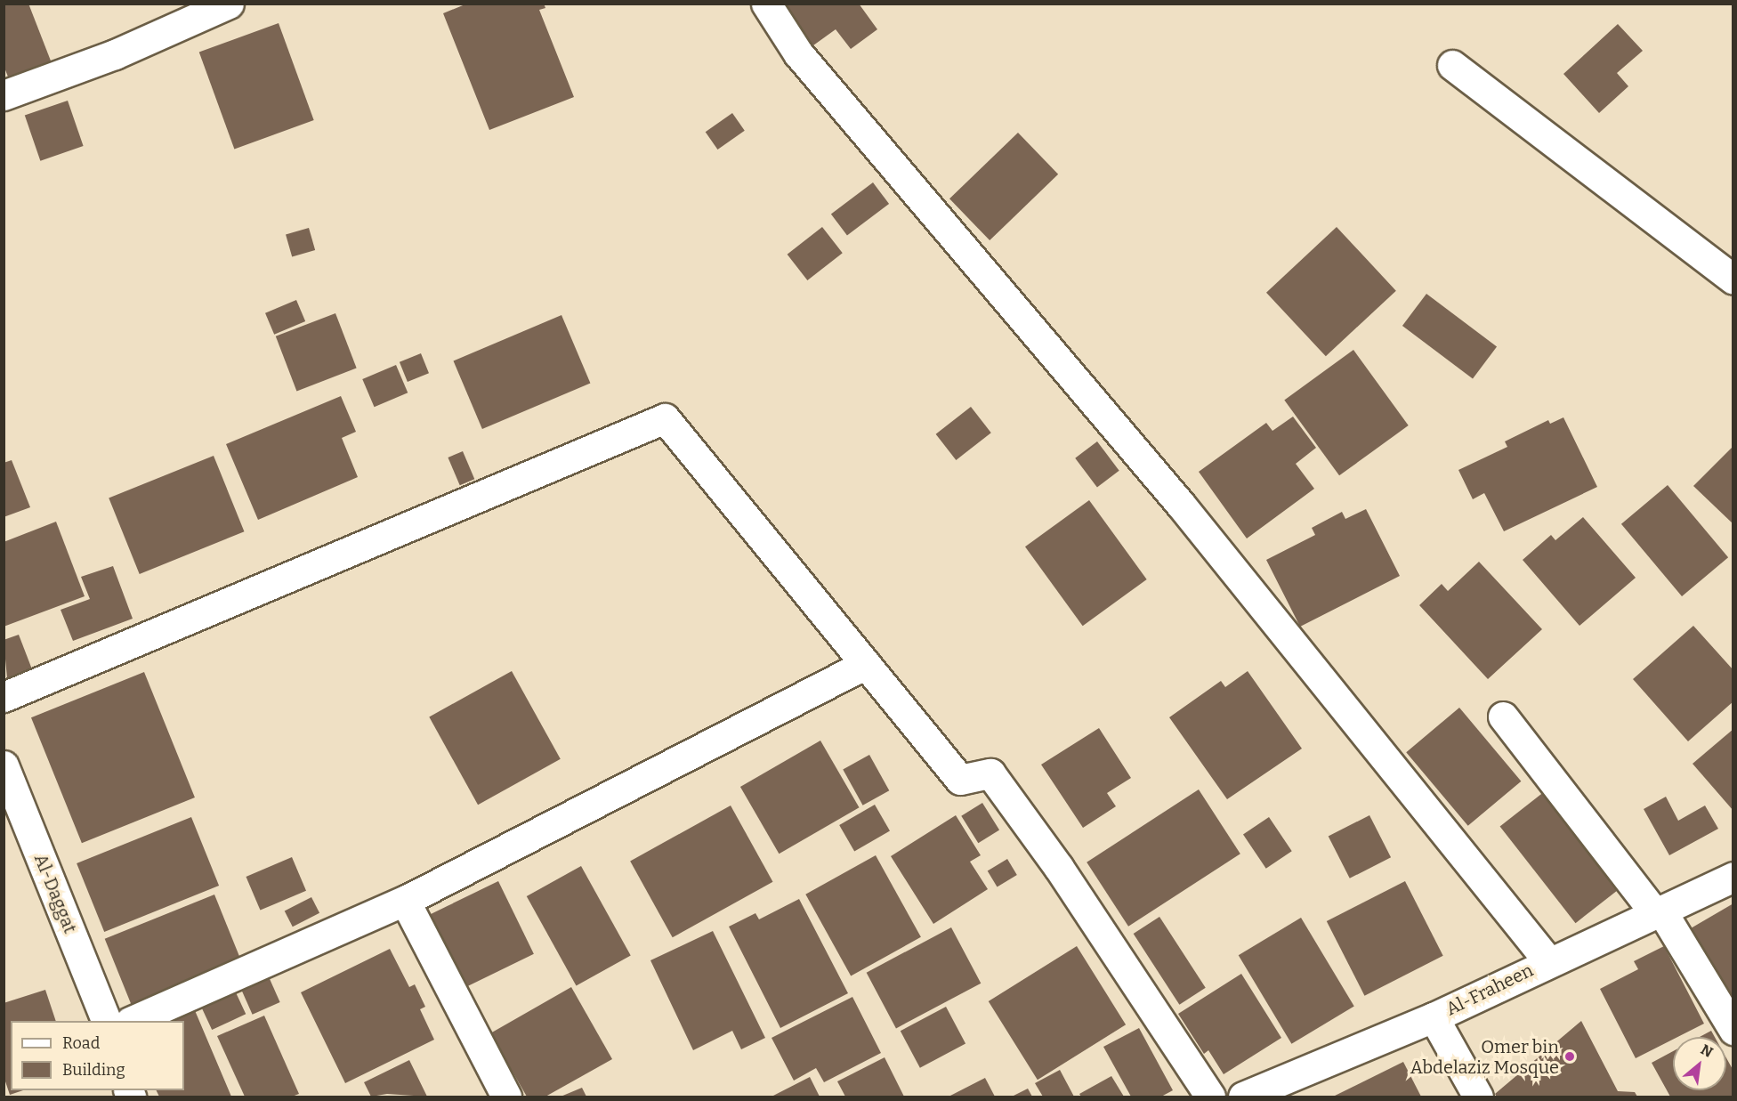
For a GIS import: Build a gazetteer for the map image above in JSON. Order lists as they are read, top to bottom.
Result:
{
  "streets": {
    "street": ["Al-Daggat", "Al-Fraheen"]
  },
  "places": ["Omer bin Abdelaziz Mosque"],
  "legend": ["Road", "Building"],
  "north": "top right"
}
